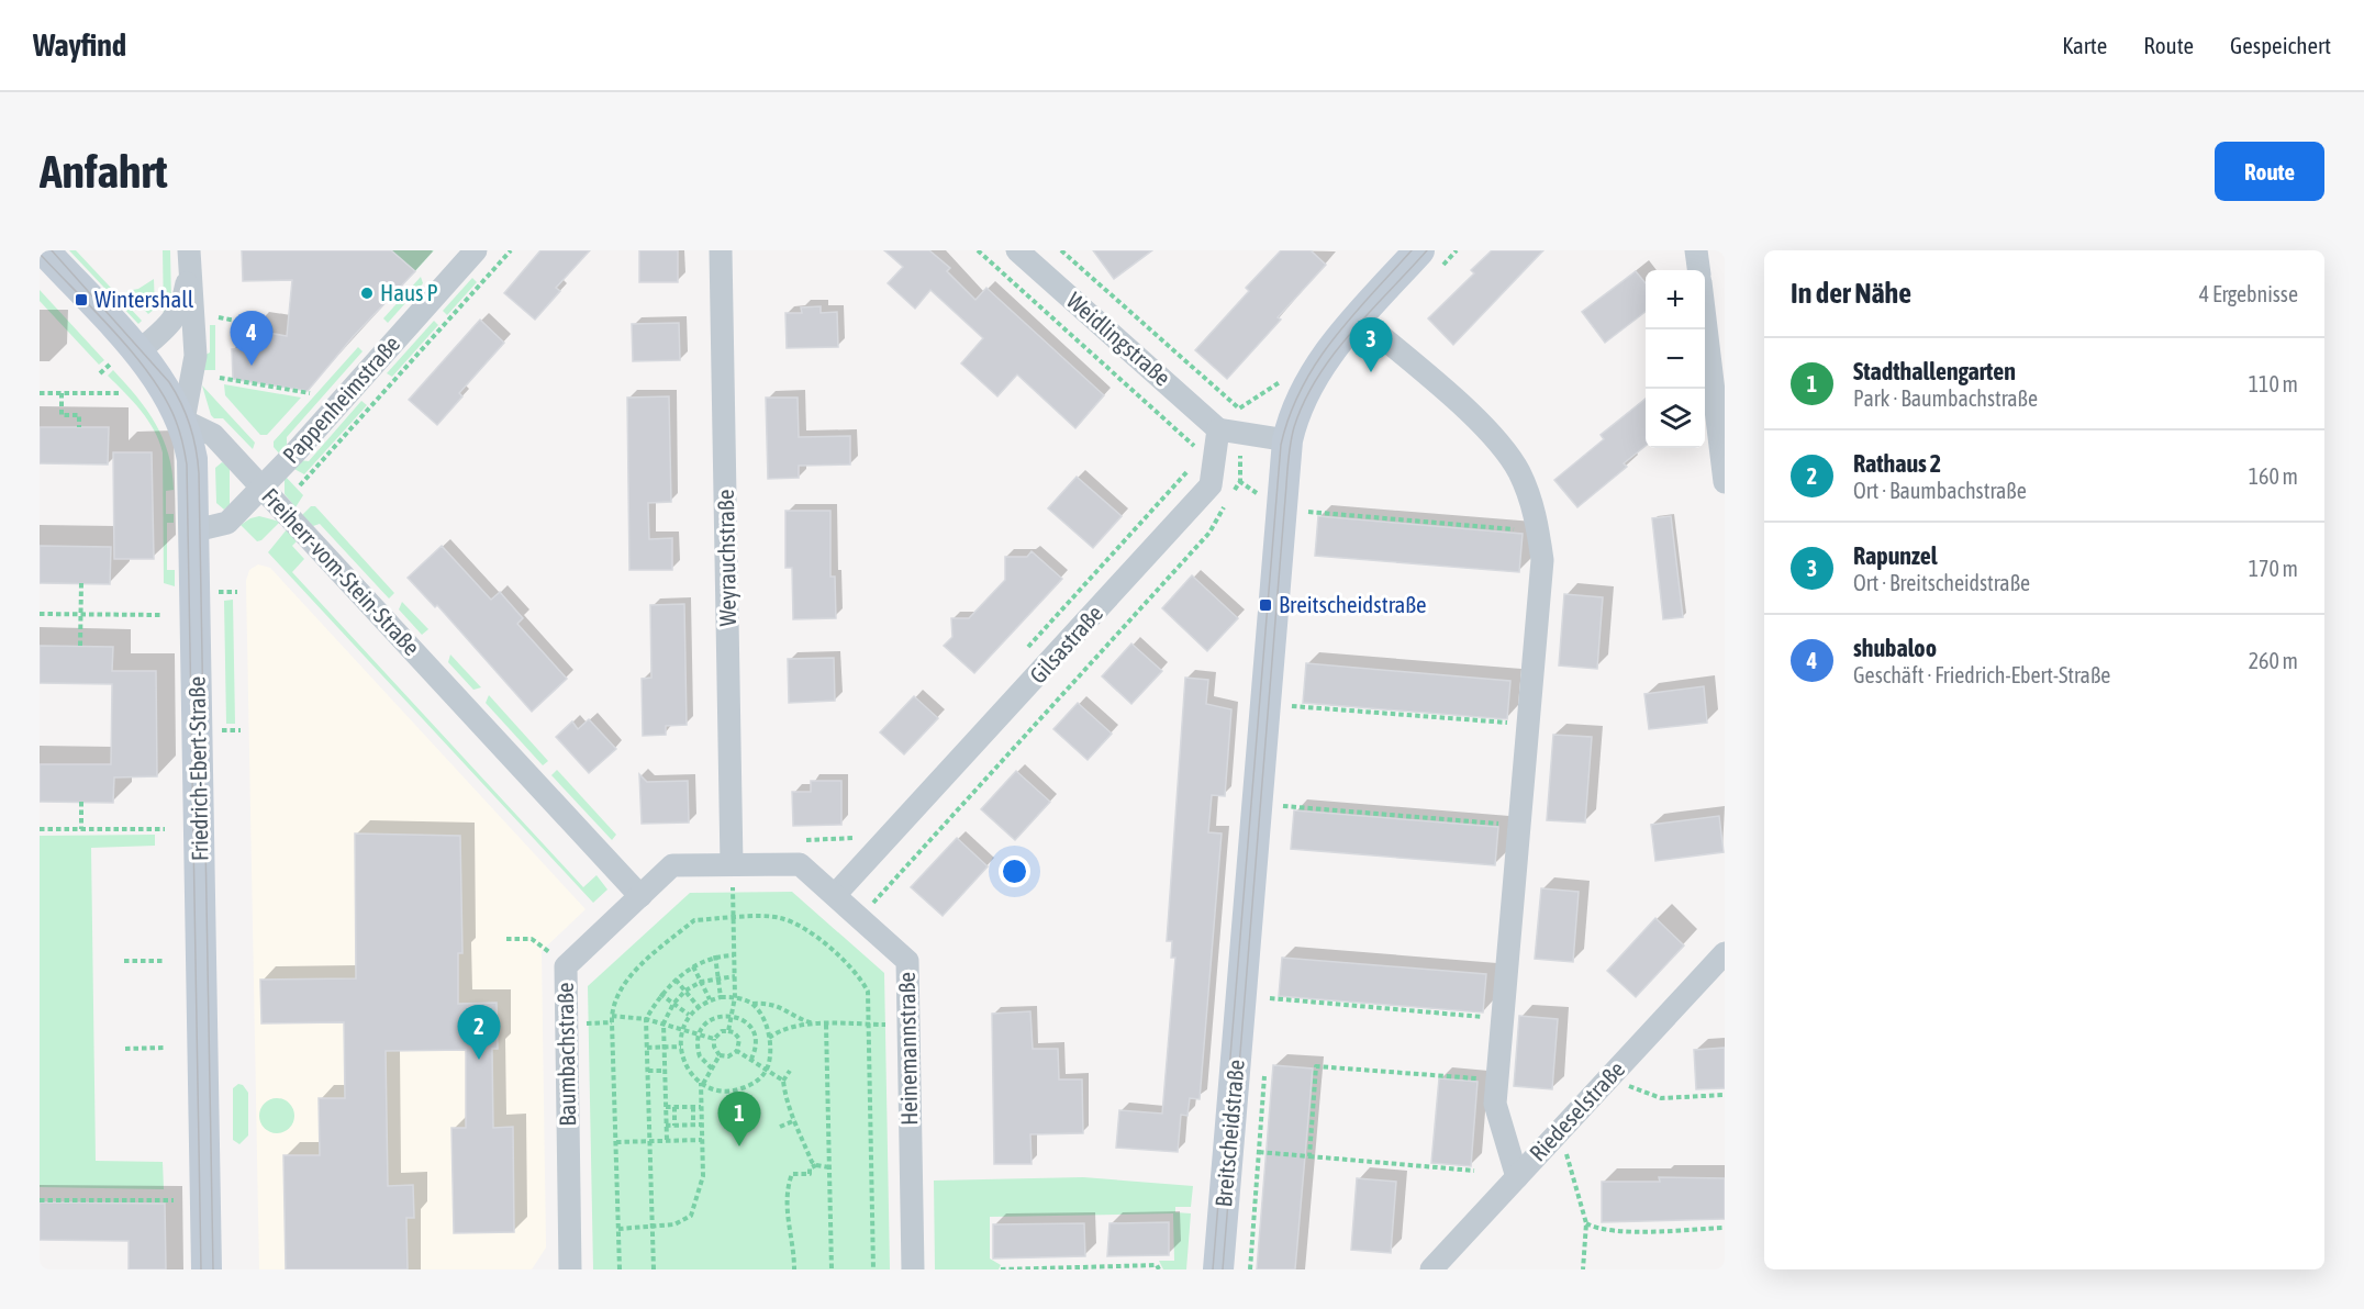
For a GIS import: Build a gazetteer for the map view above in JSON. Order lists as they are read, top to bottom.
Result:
{
  "streets": {
    "main road": ["Friedrich-Ebert-Straße", "Breitscheidstraße"],
    "street": [
      "Weidlingstraße",
      "Pappenheimstraße",
      "Weyrauchstraße",
      "Freiherr-vom-Stein-Straße",
      "Gilsastraße",
      "Heinemannstraße",
      "Baumbachstraße",
      "Riedeselstraße"
    ]
  },
  "crossings": [
    ["Weidlingstraße", "Gilsastraße"],
    ["Pappenheimstraße", "Freiherr-vom-Stein-Straße"],
    ["Pappenheimstraße", "Friedrich-Ebert-Straße"],
    ["Weyrauchstraße", "Heinemannstraße"],
    ["Weyrauchstraße", "Baumbachstraße"],
    ["Freiherr-vom-Stein-Straße", "Friedrich-Ebert-Straße"],
    ["Freiherr-vom-Stein-Straße", "Baumbachstraße"],
    ["Gilsastraße", "Heinemannstraße"],
    ["Heinemannstraße", "Baumbachstraße"]
  ],
  "places": {
    "other": ["Haus P"],
    "transit": ["Wintershall", "Breitscheidstraße"]
  },
  "page": {
    "header": "Wayfind",
    "nav": ["Karte", "Route", "Gespeichert"],
    "buttons": "Route",
    "title": "Anfahrt",
    "heading": ["In der Nähe", "4 Ergebnisse"],
    "map_buttons": ["+", "−"],
    "pins": [
      "4",
      "3",
      "2",
      "1"
    ],
    "list": [
      {
        "mark": "1",
        "name": "Stadthallengarten",
        "note": "Park · Baumbachstraße",
        "value": "110 m"
      },
      {
        "mark": "2",
        "name": "Rathaus 2",
        "note": "Ort · Baumbachstraße",
        "value": "160 m"
      },
      {
        "mark": "3",
        "name": "Rapunzel",
        "note": "Ort · Breitscheidstraße",
        "value": "170 m"
      },
      {
        "mark": "4",
        "name": "shubaloo",
        "note": "Geschäft · Friedrich-Ebert-Straße",
        "value": "260 m"
      }
    ]
  }
}
